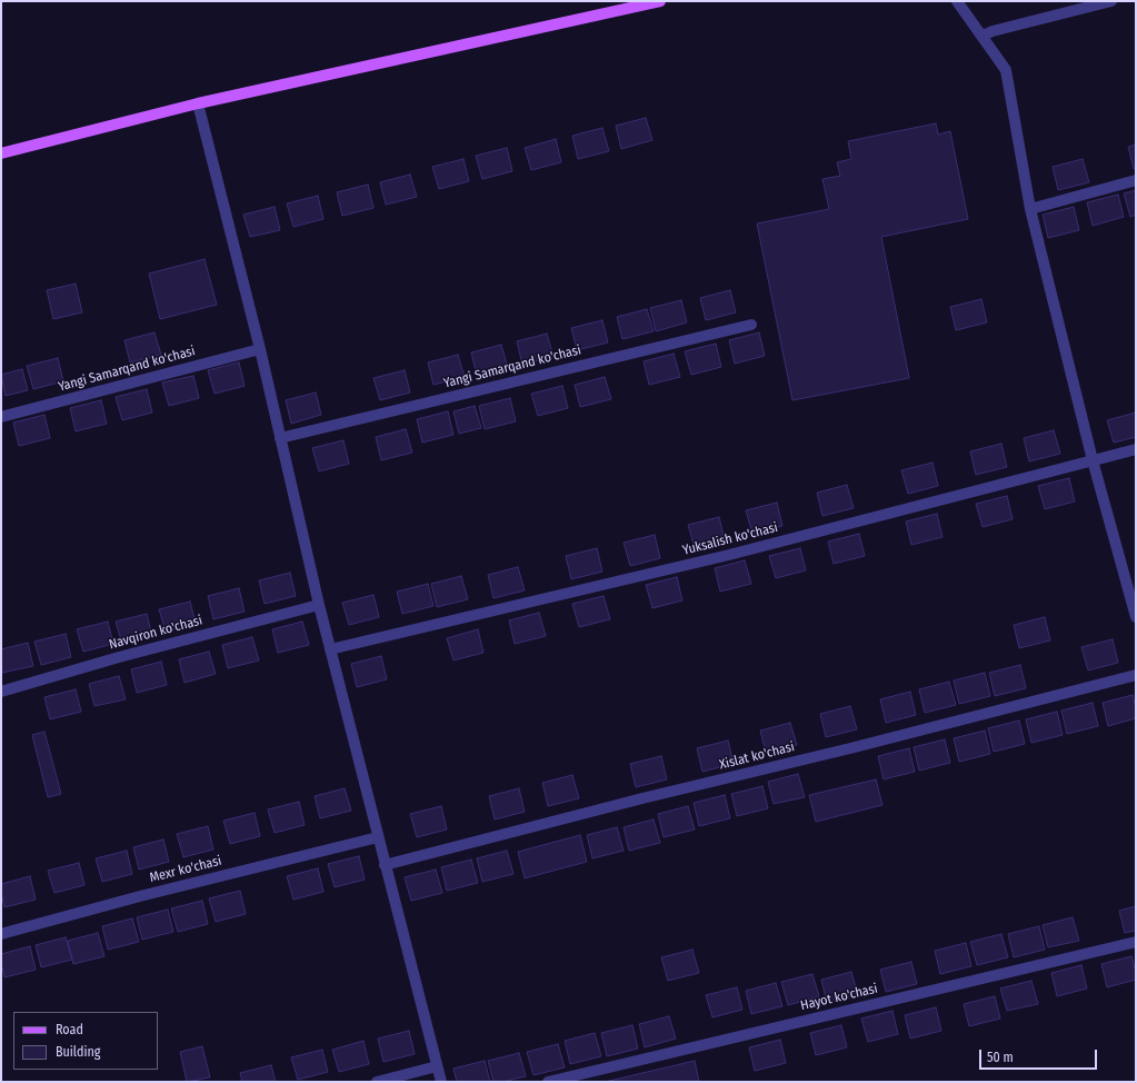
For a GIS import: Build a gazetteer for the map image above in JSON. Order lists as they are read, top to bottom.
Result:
{
  "streets": {
    "street": [
      "Yangi Samarqand ko'chasi",
      "Yuksalish ko'chasi",
      "Navqiron ko'chasi",
      "Xislat ko'chasi",
      "Mexr ko'chasi",
      "Hayot ko'chasi"
    ]
  },
  "legend": ["Road", "Building"],
  "scale_bar": "50 m"
}
